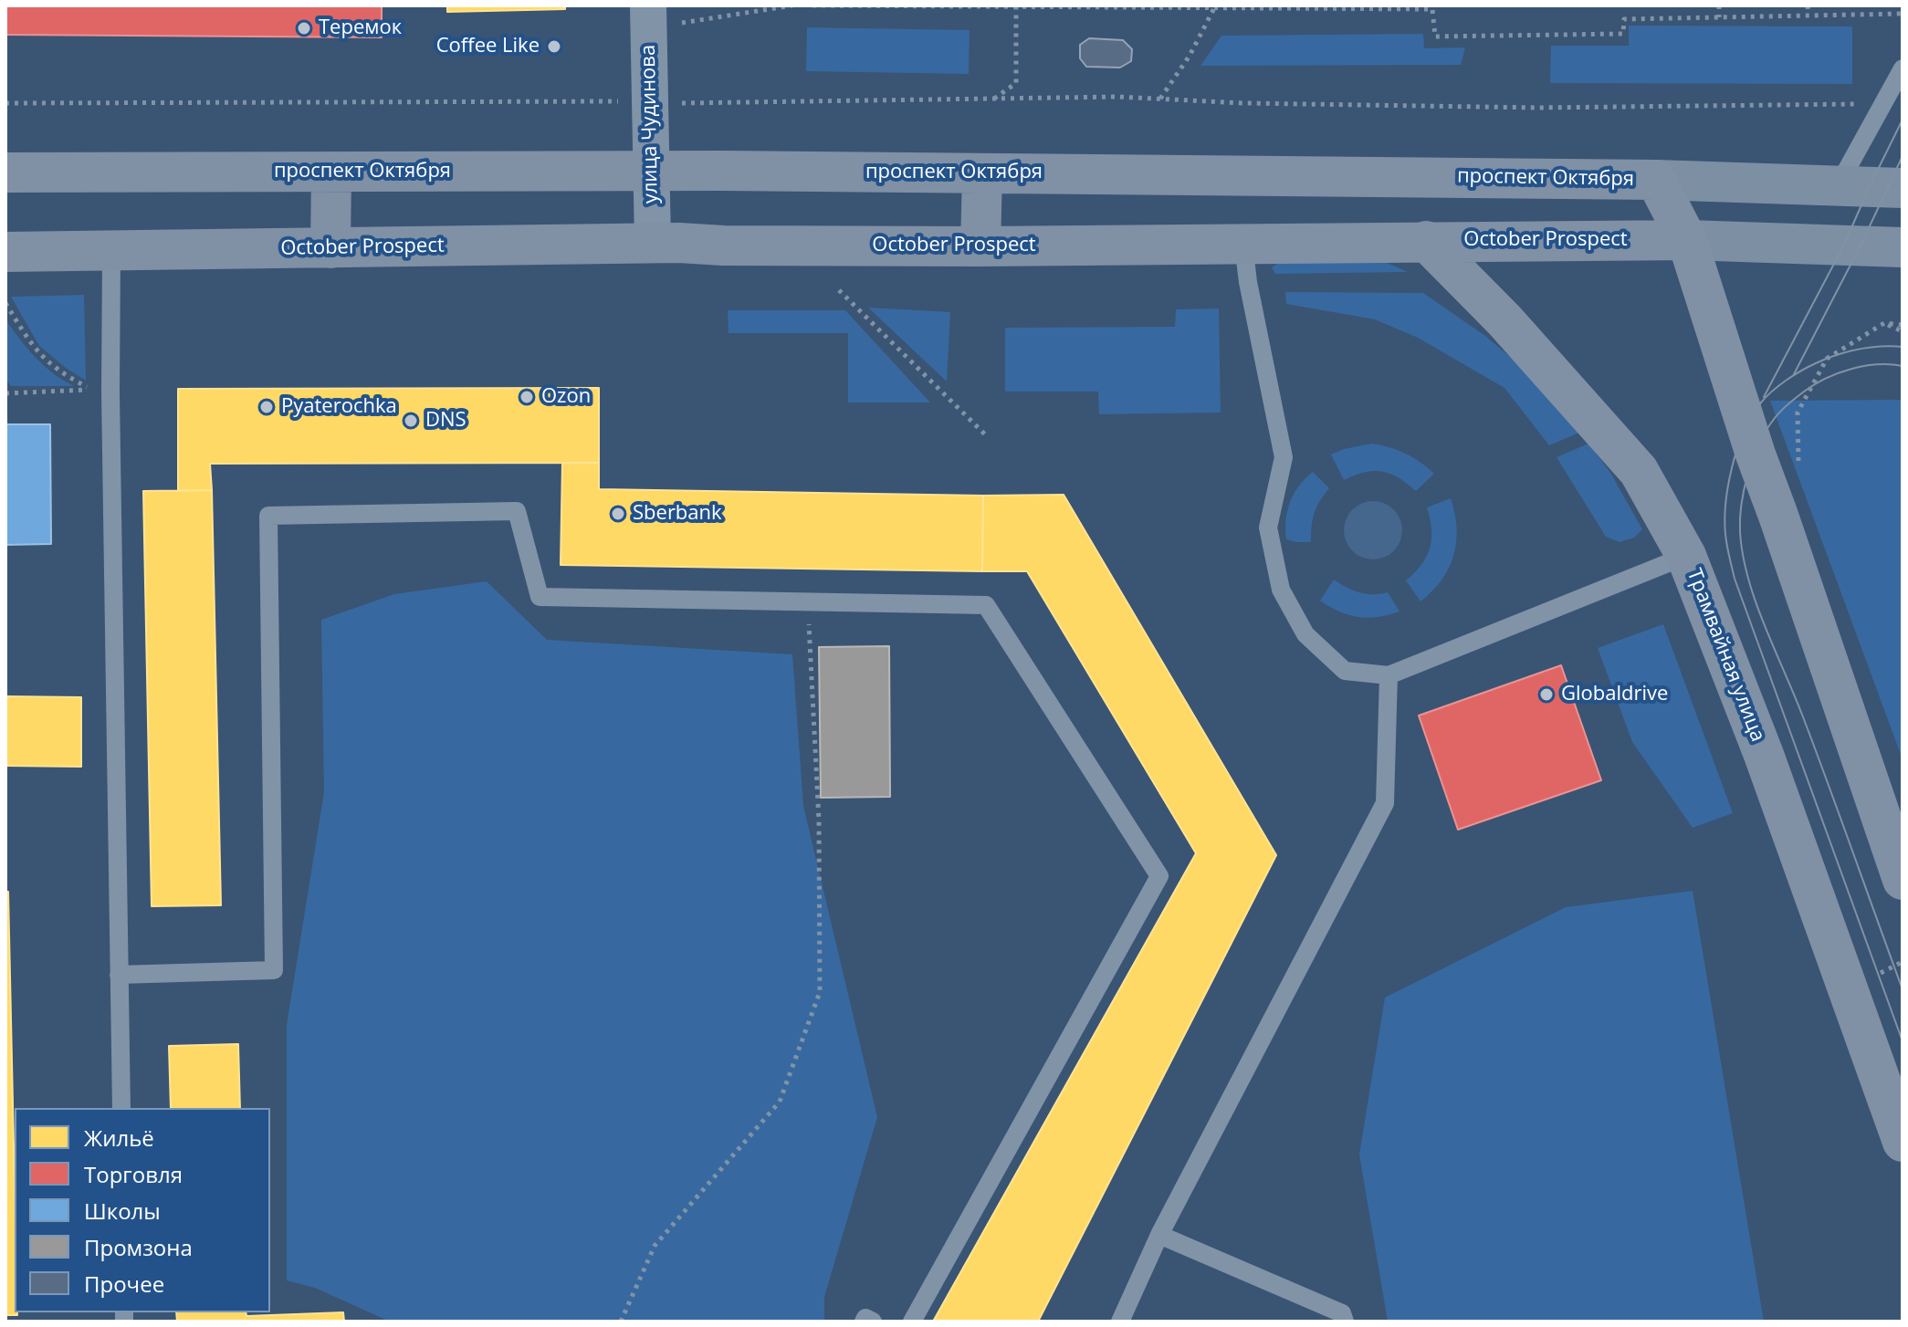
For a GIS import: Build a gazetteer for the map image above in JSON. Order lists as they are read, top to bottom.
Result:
{
  "streets": {
    "main road": ["проспект Октября", "October Prospect", "Трамвайная улица"],
    "street": ["улица Чудинова"]
  },
  "crossings": [
    ["улица Чудинова", "проспект Октября"],
    ["улица Чудинова", "October Prospect"],
    ["October Prospect", "Трамвайная улица"]
  ],
  "places": [
    "Теремок",
    "Coffee Like",
    "Ozon",
    "Pyaterochka",
    "DNS",
    "Sberbank",
    "Globaldrive"
  ],
  "legend": [
    "Жильё",
    "Торговля",
    "Школы",
    "Промзона",
    "Прочее"
  ]
}
